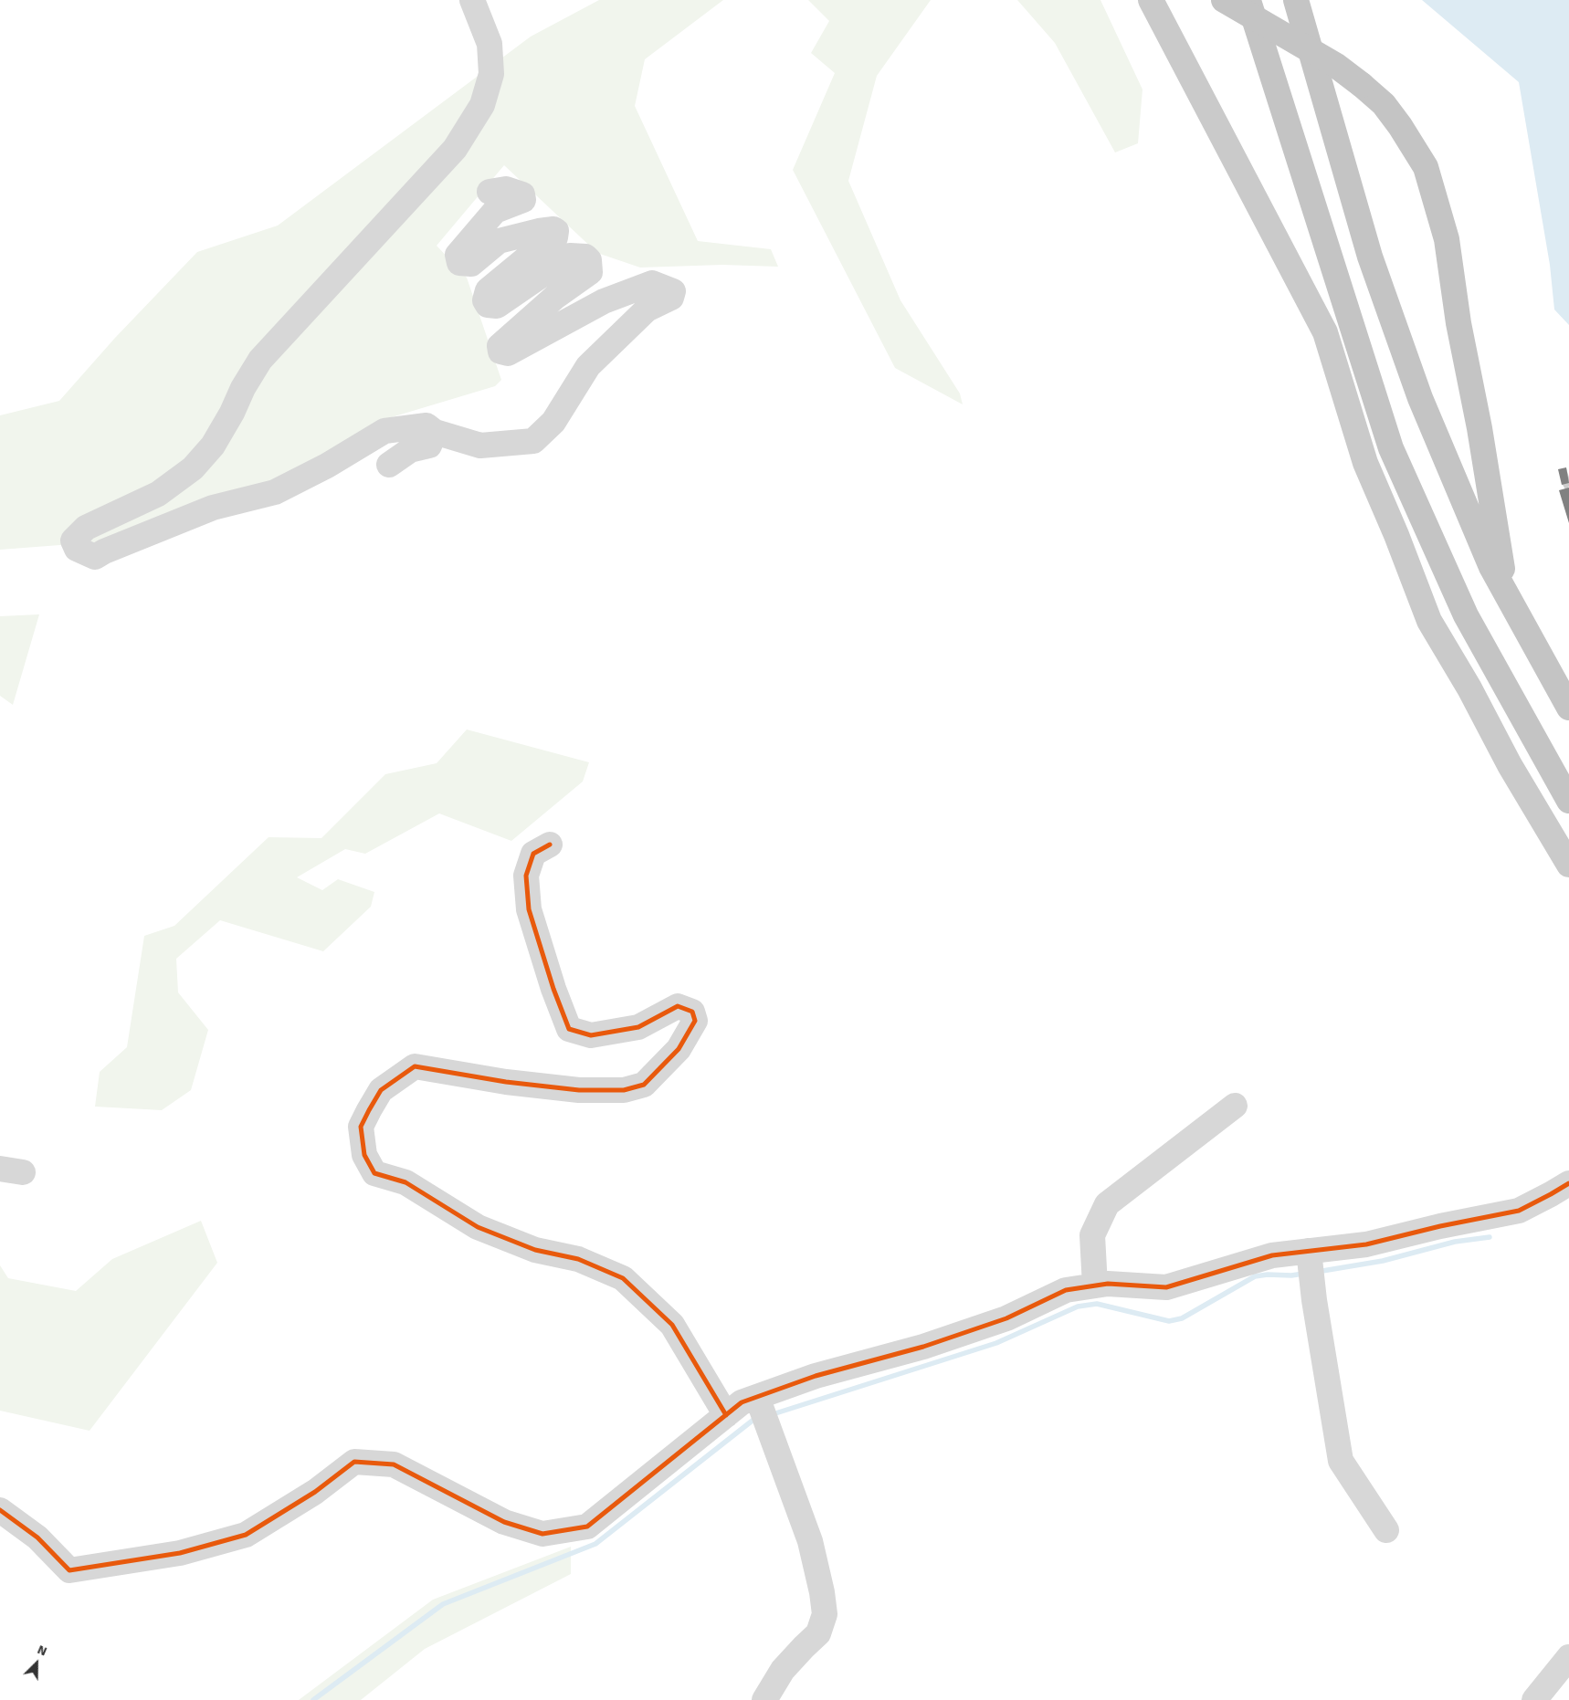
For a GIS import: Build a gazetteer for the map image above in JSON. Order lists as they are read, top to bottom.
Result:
{
  "north": "top right"
}
